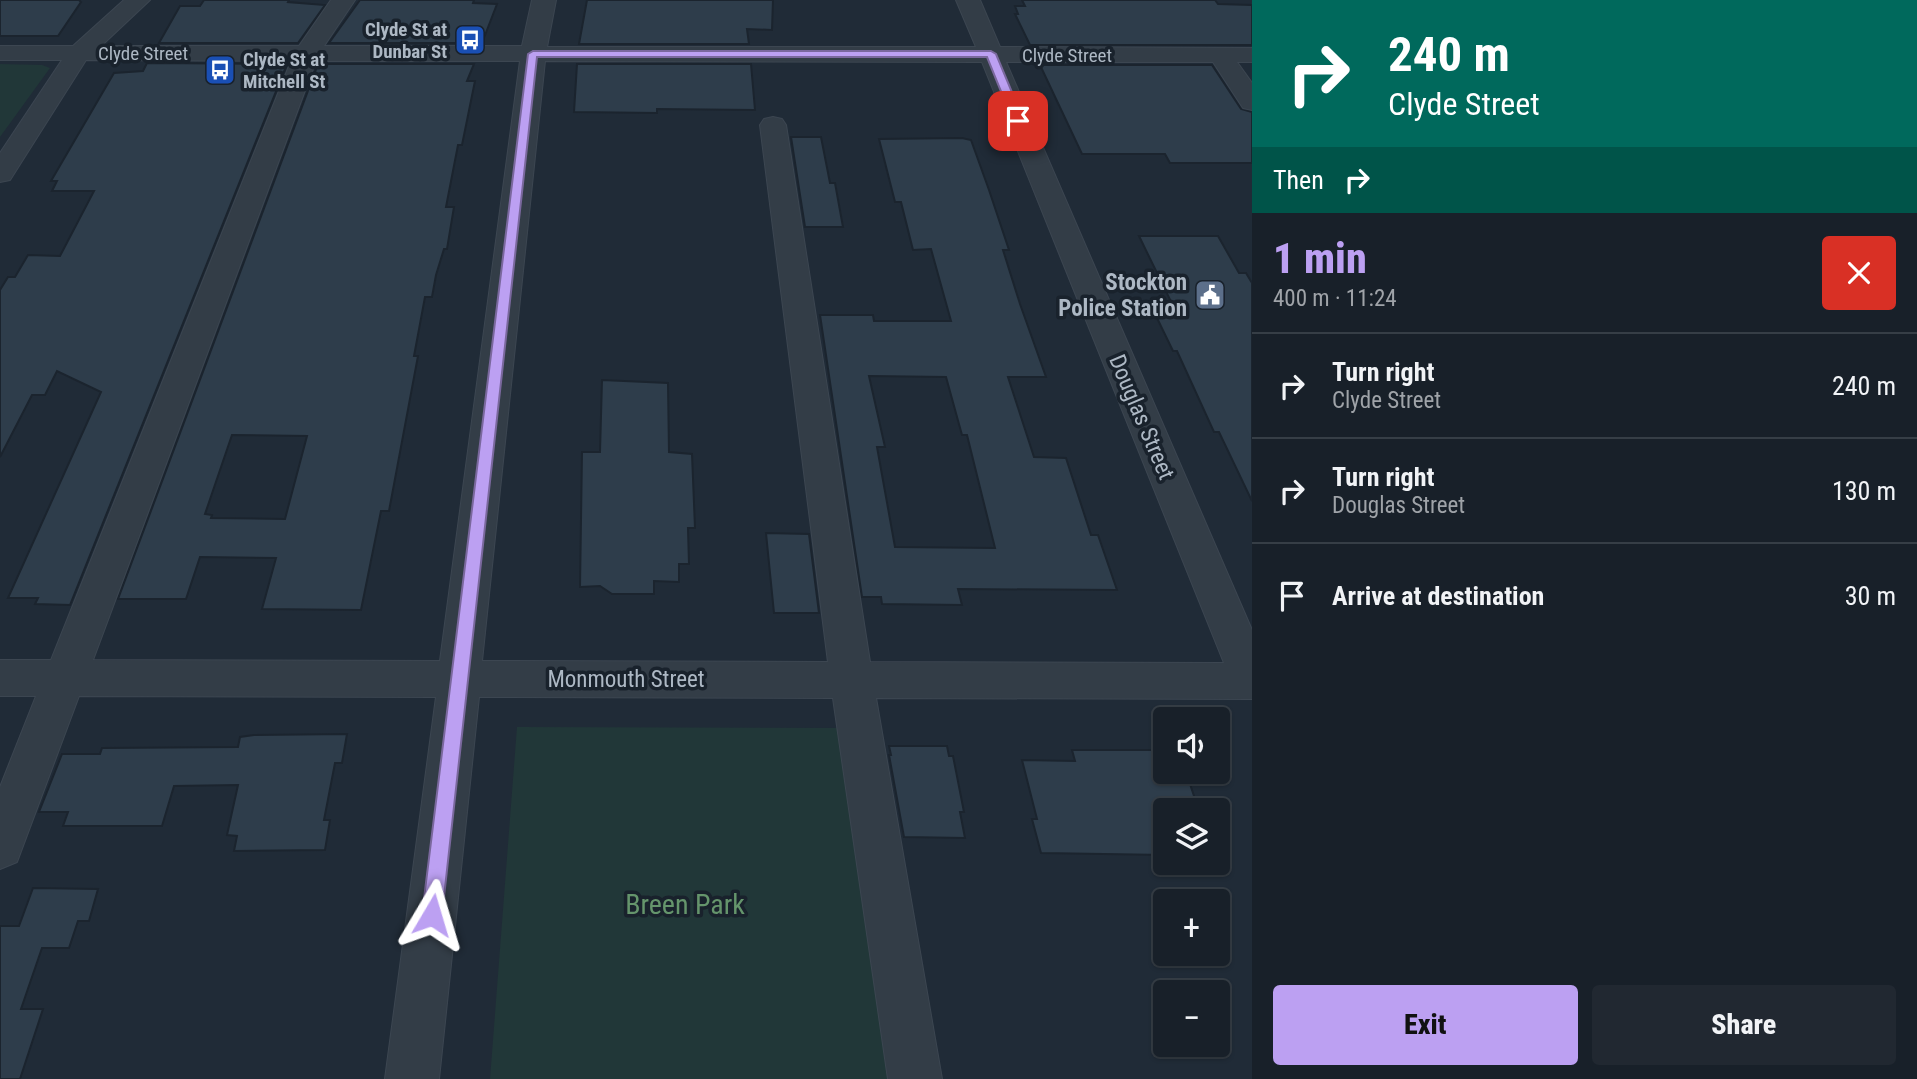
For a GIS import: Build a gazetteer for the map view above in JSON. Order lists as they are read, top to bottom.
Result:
{
  "streets": {
    "street": ["Clyde Street", "Douglas Street", "Monmouth Street"]
  },
  "crossings": [
    ["Clyde Street", "Douglas Street"],
    ["Douglas Street", "Monmouth Street"]
  ],
  "parks": ["Breen Park"],
  "places": {
    "bus stop": ["Clyde St at Dunbar St", "Clyde St at Mitchell St"],
    "public building": ["Stockton Police Station"]
  },
  "page": {
    "turn": ["240 m", "Clyde Street"],
    "then": "Then",
    "heading": ["1 min", "400 m · 11:24"],
    "list": [
      {
        "name": "Turn right",
        "note": "Clyde Street",
        "value": "240 m"
      },
      {
        "name": "Turn right",
        "note": "Douglas Street",
        "value": "130 m"
      },
      {
        "name": "Arrive at destination",
        "value": "30 m"
      }
    ],
    "map_buttons": ["+", "−"],
    "buttons": ["Exit", "Share"]
  }
}
